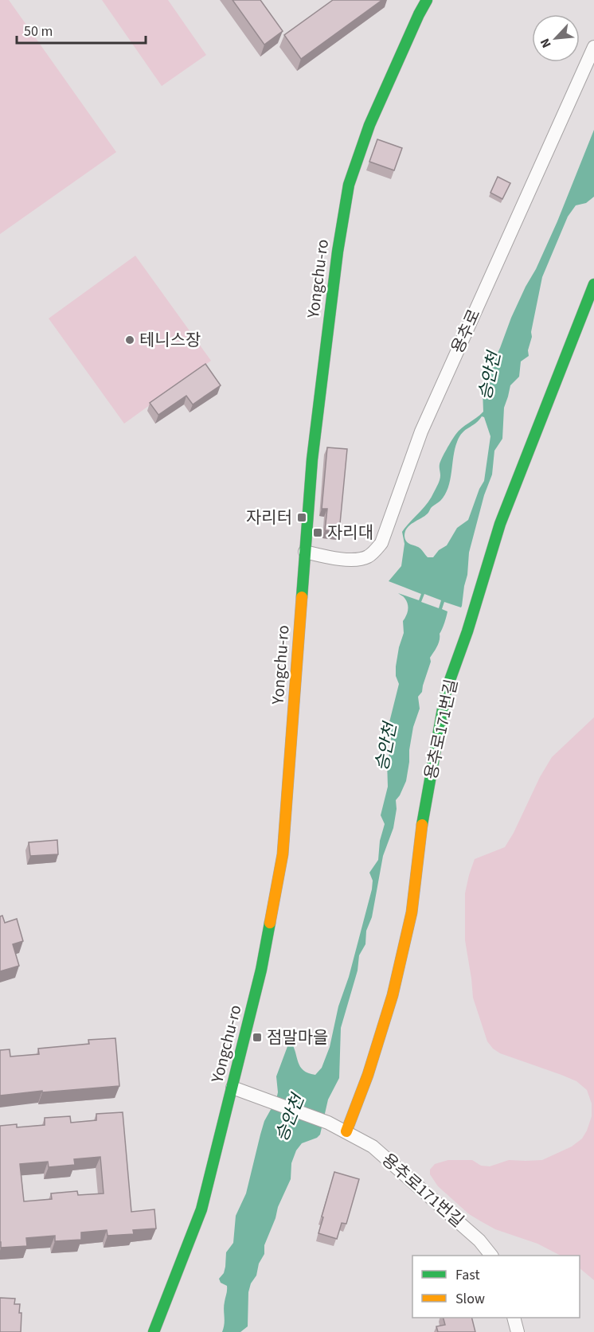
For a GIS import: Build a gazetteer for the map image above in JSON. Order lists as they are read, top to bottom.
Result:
{
  "streets": {
    "street": ["Yongchu-ro", "용추로", "용추로171번길"]
  },
  "crossings": [
    ["Yongchu-ro", "용추로"],
    ["Yongchu-ro", "용추로171번길"]
  ],
  "water": ["승안천"],
  "places": {
    "other": ["테니스장"],
    "transit": ["자리터", "자리대", "점말마을"]
  },
  "legend": ["Fast", "Slow"],
  "scale_bar": "50 m",
  "north": "bottom left"
}
